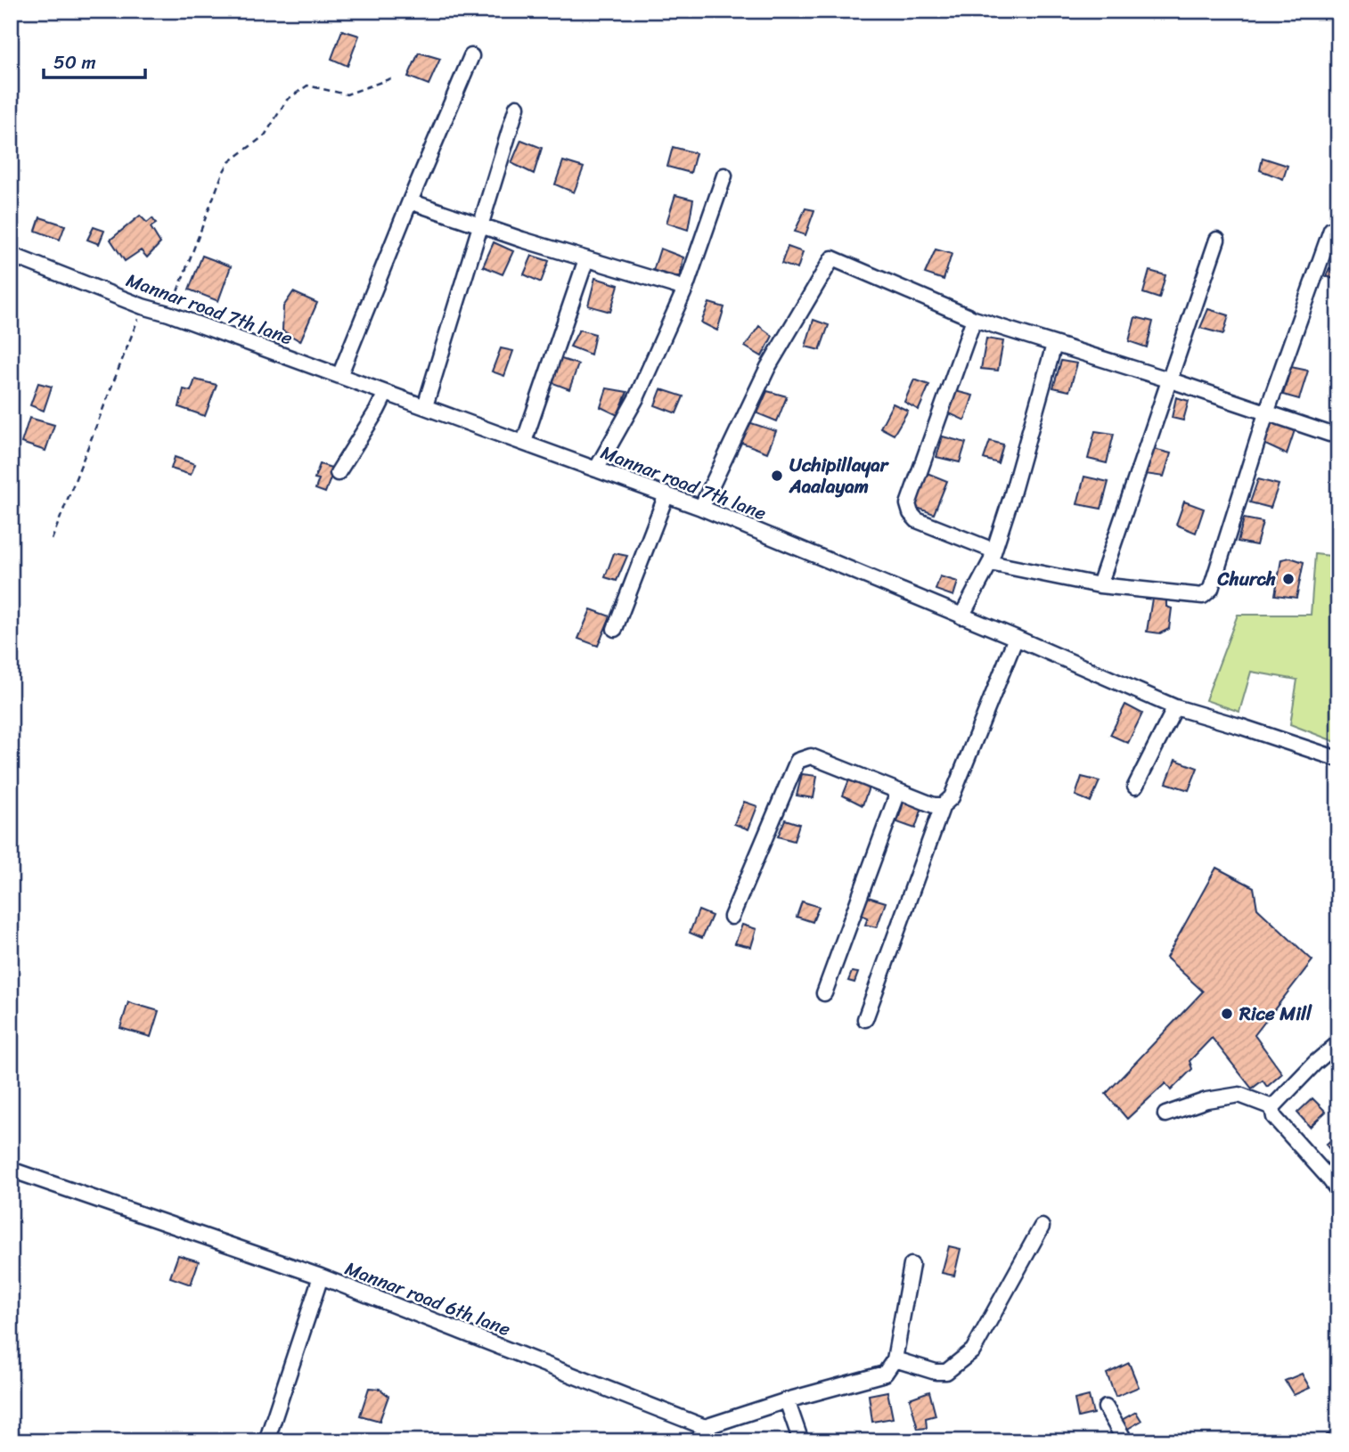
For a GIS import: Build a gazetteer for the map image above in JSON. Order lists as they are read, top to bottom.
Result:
{
  "streets": {
    "street": ["Mannar road 7th lane", "Mannar road 6th lane"]
  },
  "places": ["Uchipillayar Aaalayam", "Church", "Rice Mill"],
  "scale_bar": "50 m"
}
